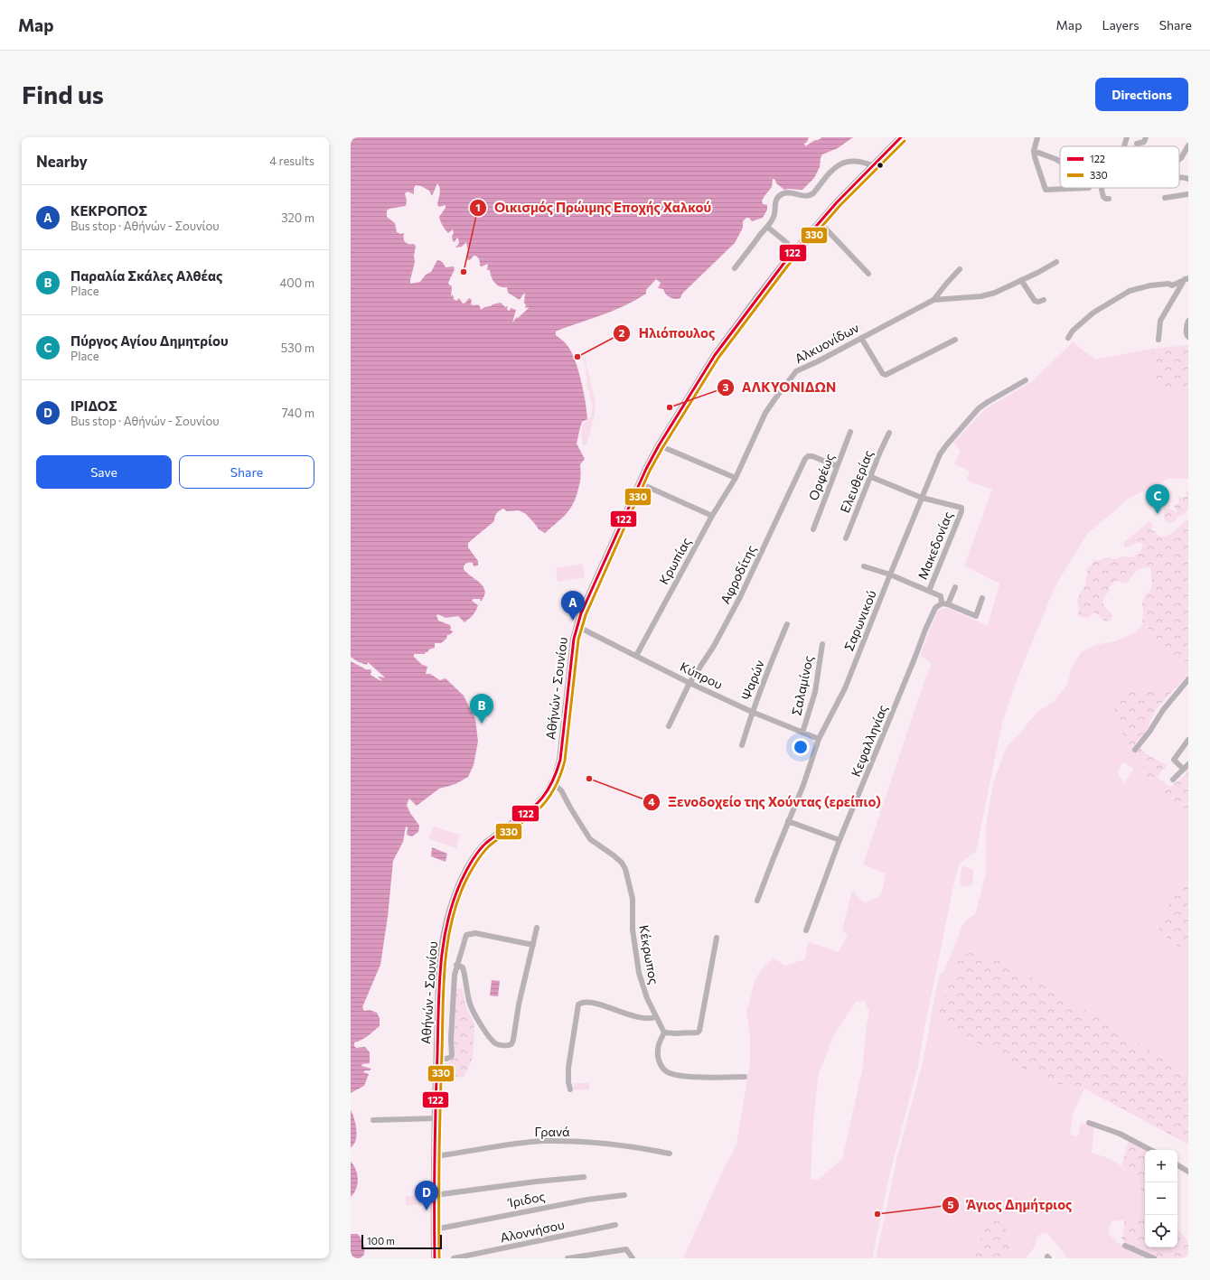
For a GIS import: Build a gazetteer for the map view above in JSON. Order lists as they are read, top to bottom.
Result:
{
  "streets": {
    "main road": ["Αθήνών - Σουνίου"],
    "street": [
      "Αλκυονίδων",
      "Ορφέως",
      "Ελευθερίας",
      "Μακεδονίας",
      "Κρωπίας",
      "Αφροδίτης",
      "Σαρωνικού",
      "Κύπρου",
      "Ψαρών",
      "Σαλαμίνος",
      "Κεφαλληνίας",
      "Κέκρωπος",
      "Γρανά",
      "Ίριδος",
      "Αλοννήσου"
    ]
  },
  "crossings": [
    ["Αλκυονίδων", "Κρωπίας"],
    ["Ορφέως", "Αφροδίτης"],
    ["Μακεδονίας", "Σαρωνικού"],
    ["Κρωπίας", "Κύπρου"],
    ["Αφροδίτης", "Κύπρου"],
    ["Σαρωνικού", "Κύπρου"],
    ["Κύπρου", "Ψαρών"],
    ["Κύπρου", "Σαλαμίνος"],
    ["Κύπρου", "Αθήνών - Σουνίου"],
    ["Αθήνών - Σουνίου", "Κέκρωπος"],
    ["Αθήνών - Σουνίου", "Γρανά"],
    ["Αθήνών - Σουνίου", "Ίριδος"]
  ],
  "places": [
    "Οικισμός Πρώιμης Εποχής Χαλκού",
    "Ηλιόπουλος",
    "ΑΛΚΥΟΝΙΔΩΝ",
    "Ξενοδοχείο της Χούντας (ερείπιο)",
    "Άγιος Δημήτριος"
  ],
  "lines": ["transit line 122", "transit line 330"],
  "legend": ["122", "330"],
  "scale_bar": "100 m",
  "page": {
    "header": "Map",
    "nav": ["Map", "Layers", "Share"],
    "buttons": [
      "Directions",
      ["Save", "Share"]
    ],
    "title": "Find us",
    "heading": ["Nearby", "4 results"],
    "list": [
      {
        "mark": "A",
        "name": "ΚΕΚΡΟΠΟΣ",
        "note": "Bus stop · Αθήνών - Σουνίου",
        "value": "320 m"
      },
      {
        "mark": "B",
        "name": "Παραλία Σκάλες Αλθέας",
        "note": "Place",
        "value": "400 m"
      },
      {
        "mark": "C",
        "name": "Πύργος Αγίου Δημητρίου",
        "note": "Place",
        "value": "530 m"
      },
      {
        "mark": "D",
        "name": "ΙΡΙΔΟΣ",
        "note": "Bus stop · Αθήνών - Σουνίου",
        "value": "740 m"
      }
    ],
    "pins": [
      "C",
      "A",
      "B",
      "D"
    ],
    "map_buttons": ["+", "−"],
    "scale": "100 m"
  }
}
